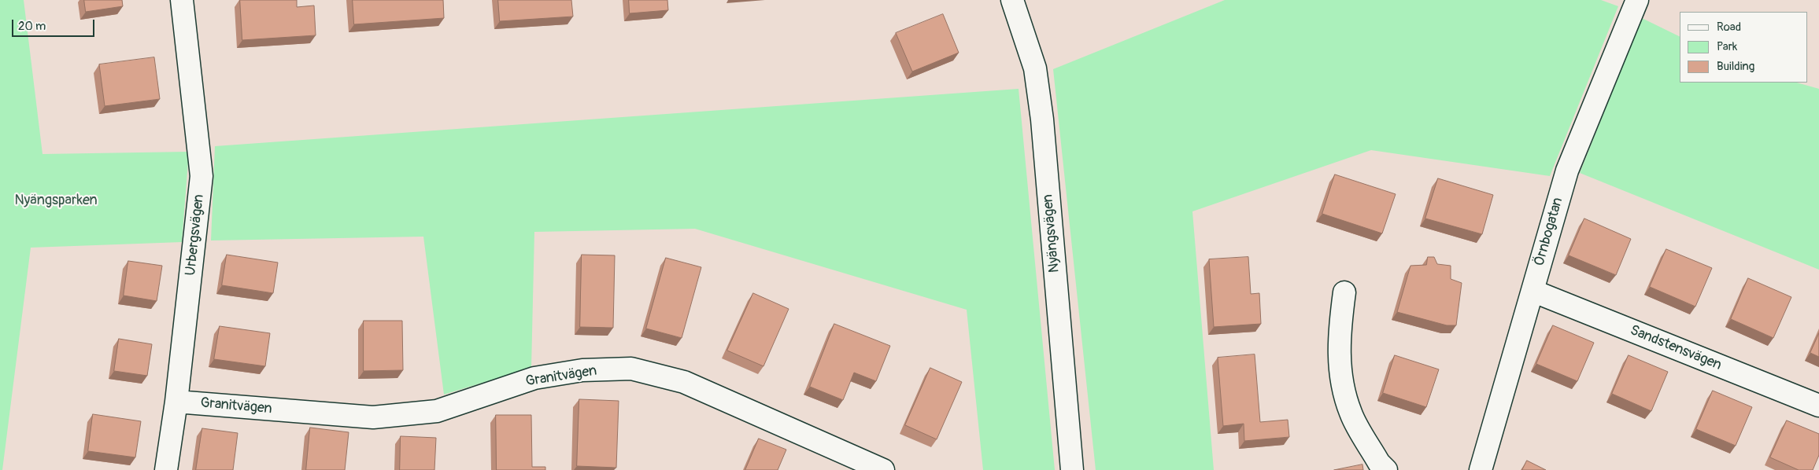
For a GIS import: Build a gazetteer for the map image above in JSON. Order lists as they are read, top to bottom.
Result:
{
  "streets": {
    "street": [
      "Örnbogatan",
      "Nyängsvägen",
      "Urbergsvägen",
      "Sandstensvägen",
      "Granitvägen"
    ]
  },
  "crossings": [
    ["Örnbogatan", "Sandstensvägen"],
    ["Urbergsvägen", "Granitvägen"]
  ],
  "parks": ["Nyängsparken"],
  "legend": ["Road", "Park", "Building"],
  "scale_bar": "20 m"
}
